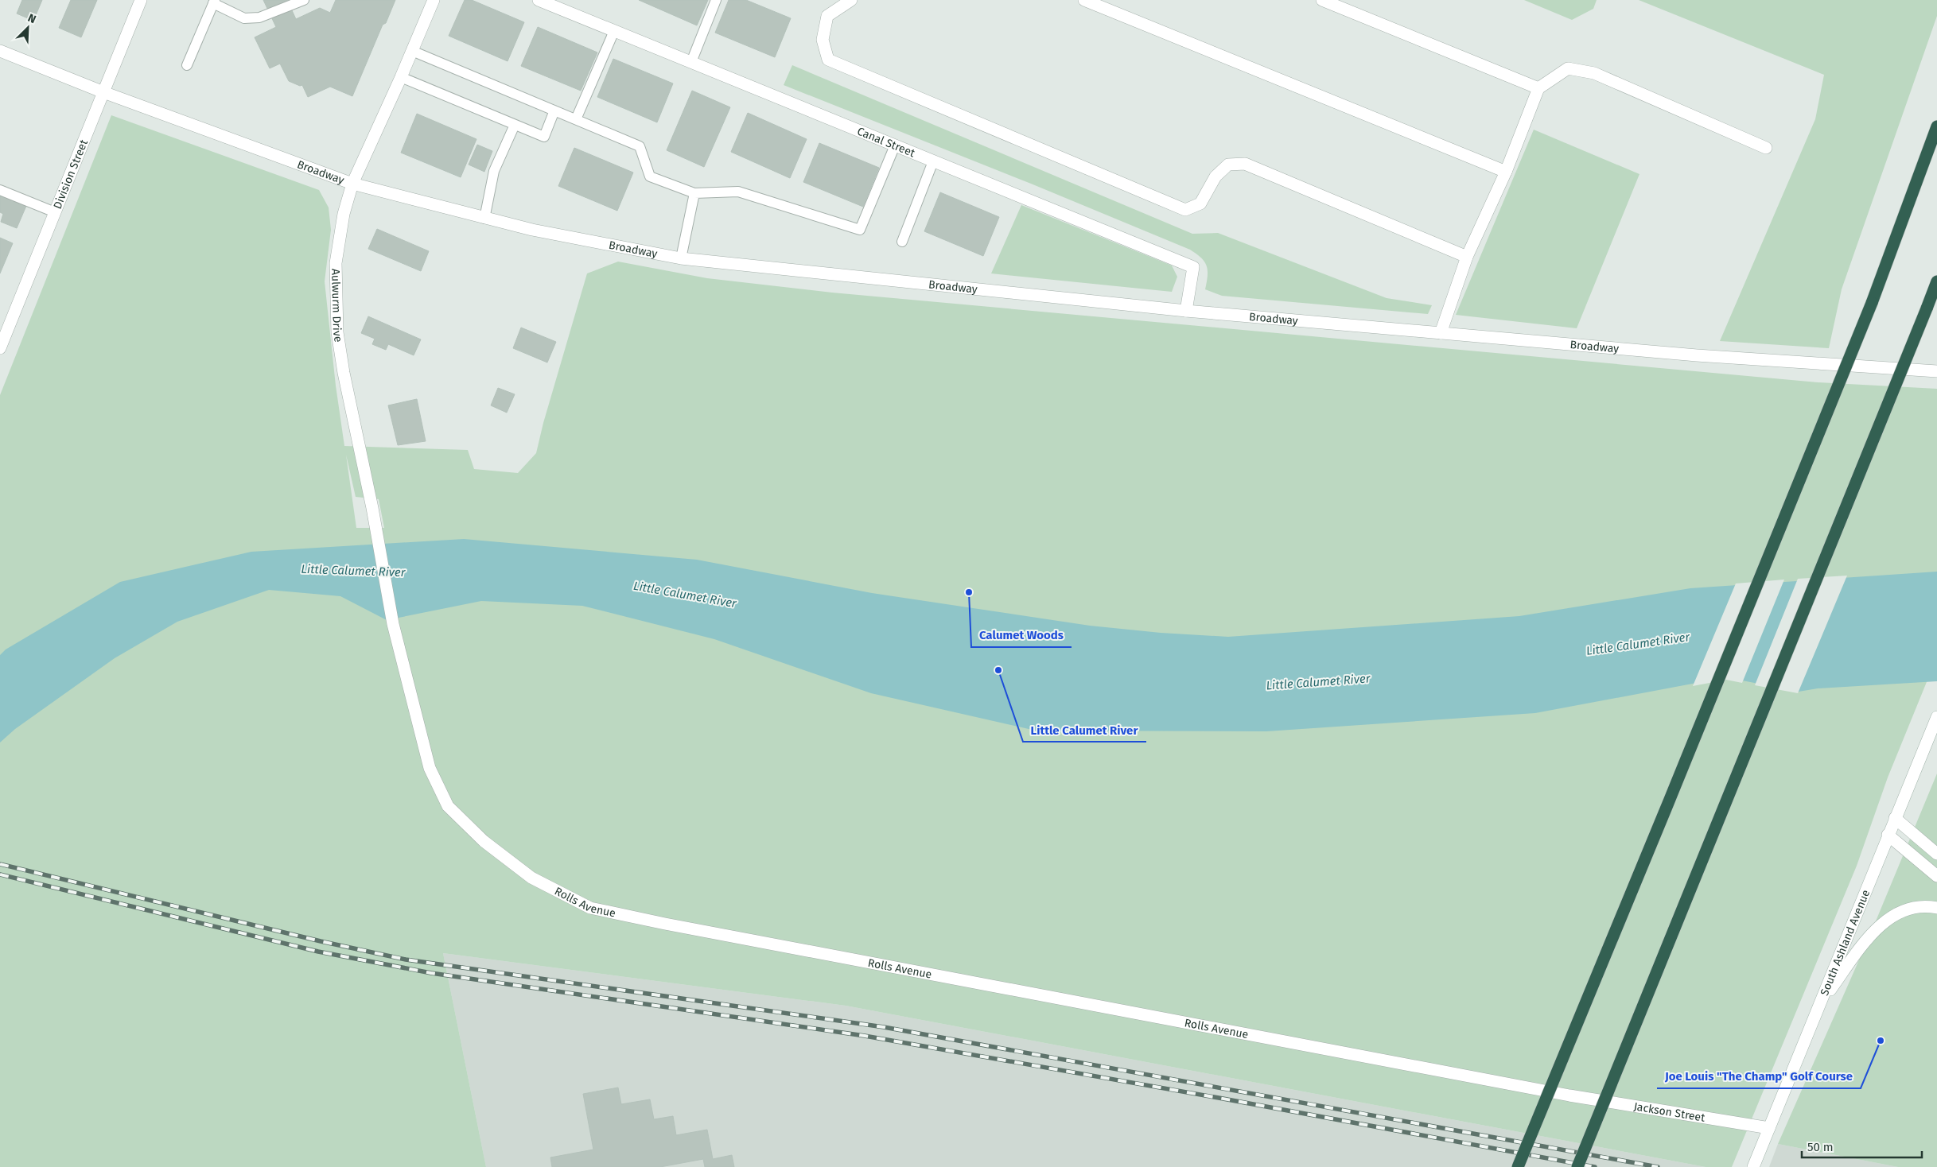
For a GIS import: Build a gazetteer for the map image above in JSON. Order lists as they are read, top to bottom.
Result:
{
  "streets": {
    "street": [
      "Canal Street",
      "Broadway",
      "Division Street",
      "Aulwurm Drive",
      "Rolls Avenue",
      "South Ashland Avenue",
      "Jackson Street"
    ]
  },
  "crossings": [
    ["Canal Street", "Broadway"],
    ["Broadway", "Division Street"],
    ["Broadway", "Aulwurm Drive"],
    ["Aulwurm Drive", "Rolls Avenue"],
    ["Rolls Avenue", "Jackson Street"],
    ["South Ashland Avenue", "Jackson Street"]
  ],
  "water": ["Little Calumet River"],
  "places": ["Calumet Woods", "Little Calumet River", "Joe Louis \"The Champ\" Golf Course"],
  "scale_bar": "50 m",
  "north": "top right"
}
